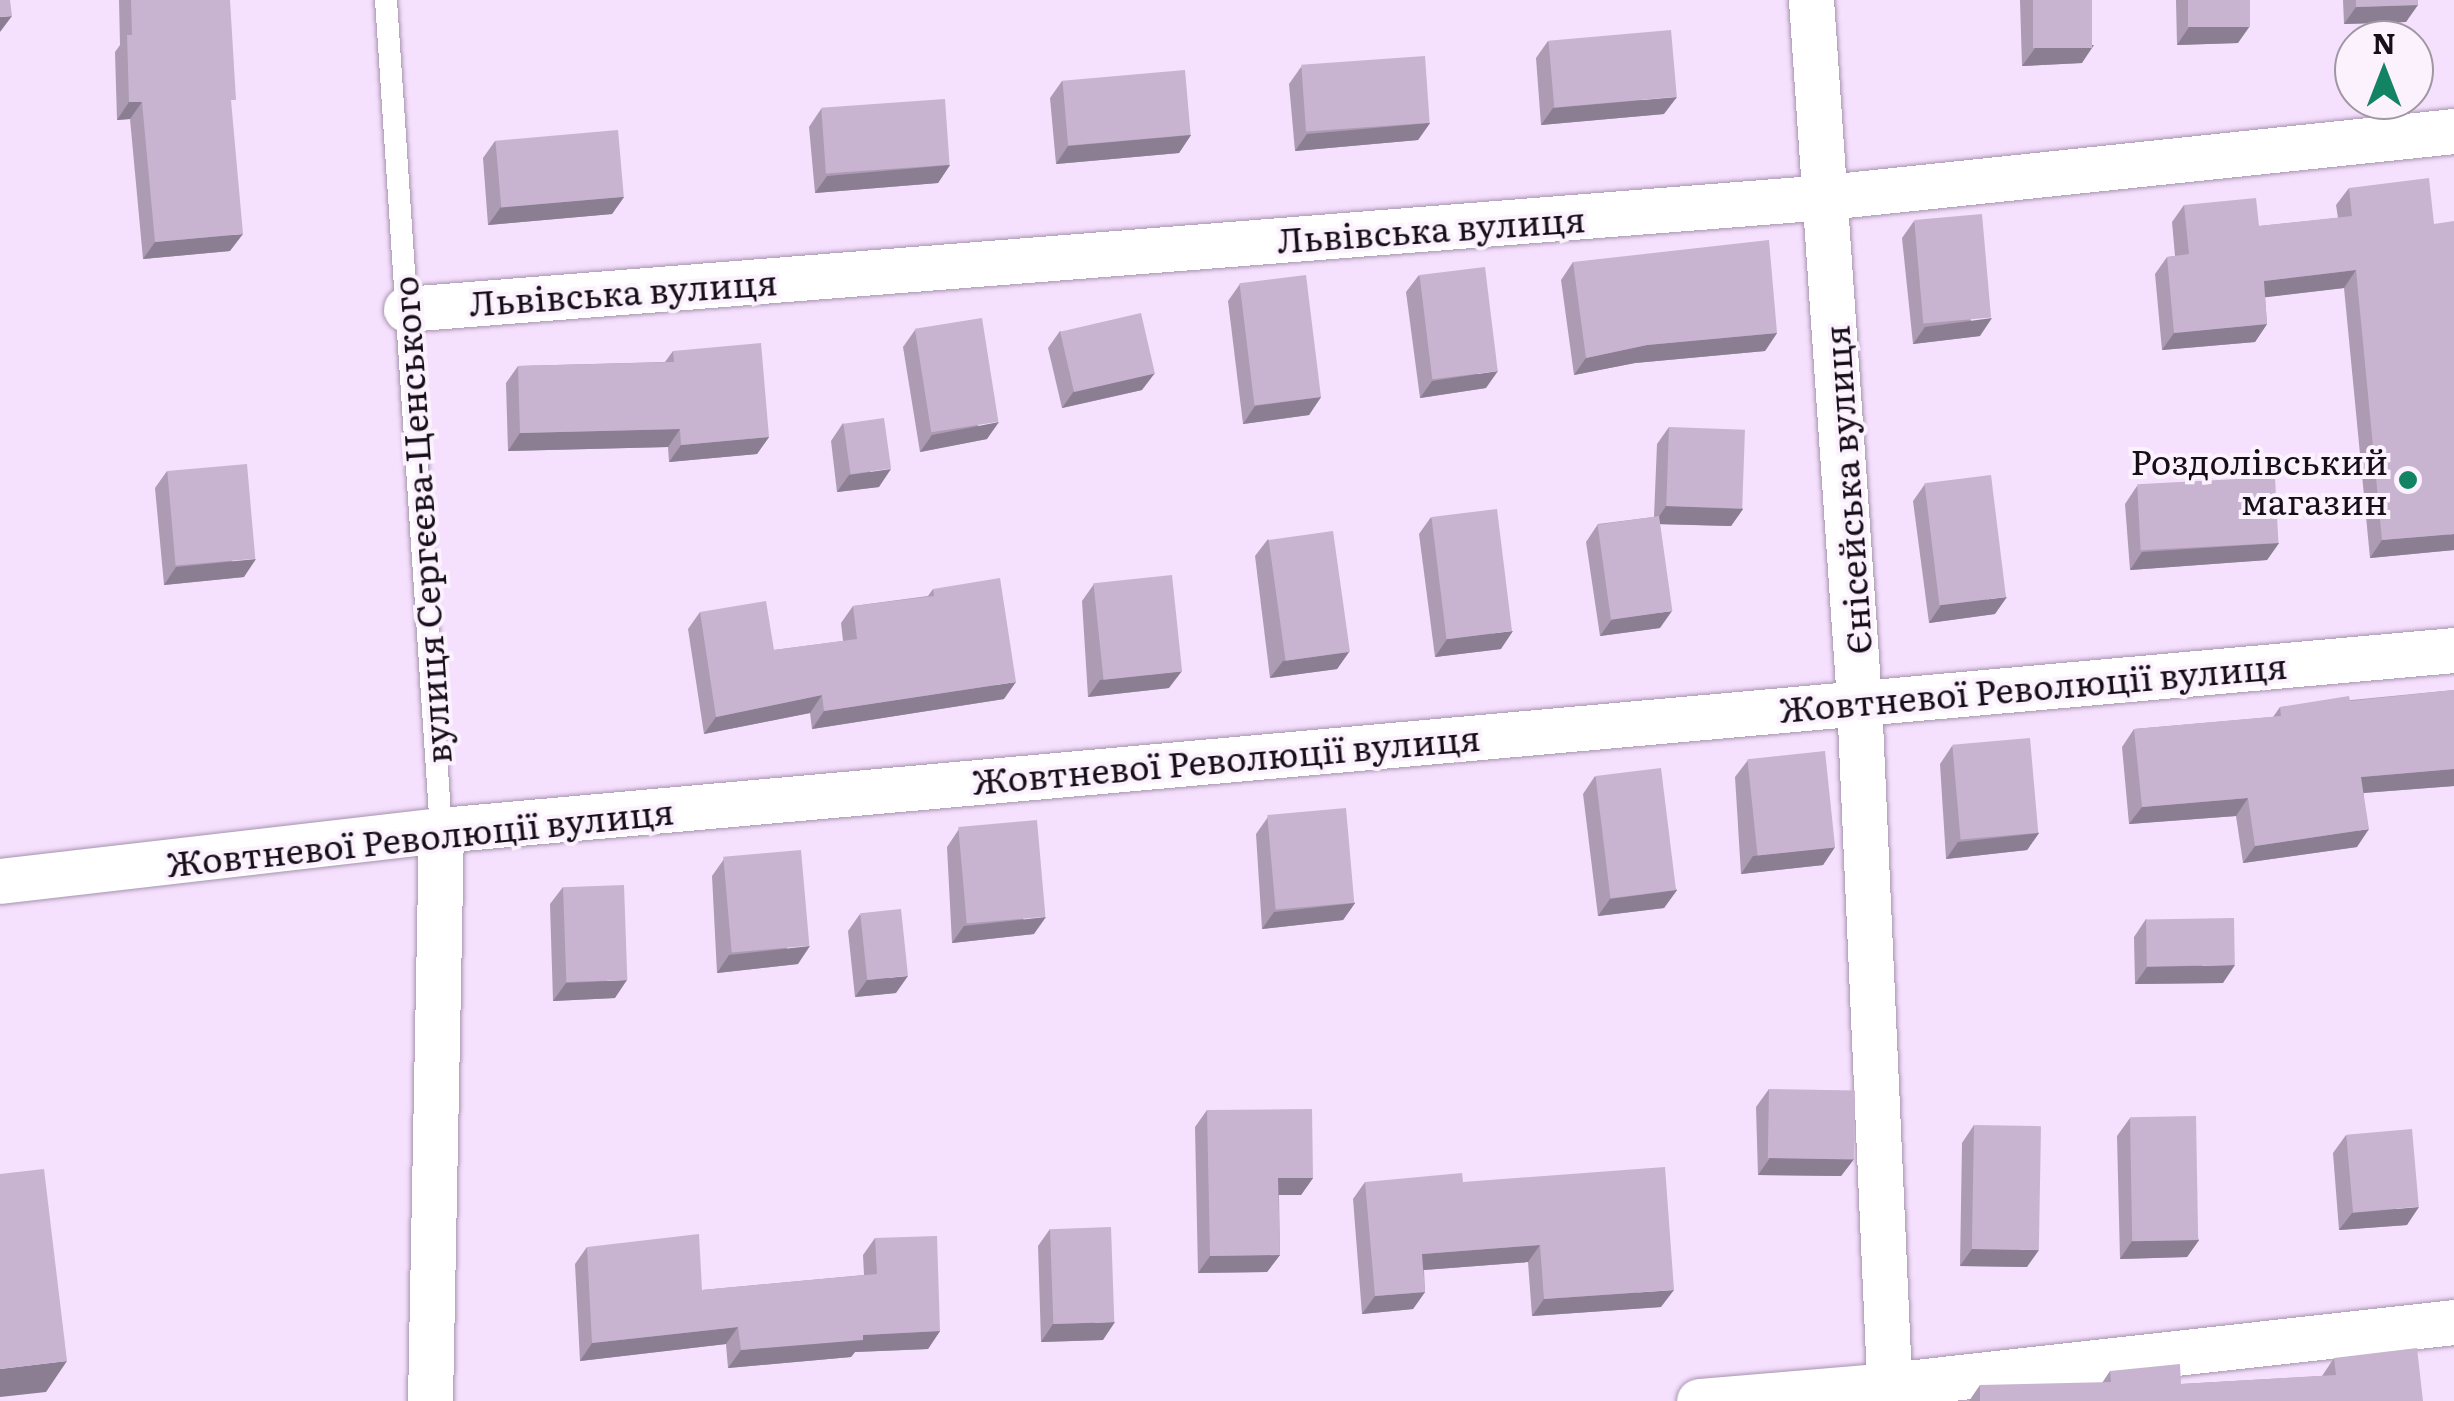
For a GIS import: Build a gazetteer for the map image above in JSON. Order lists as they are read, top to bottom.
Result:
{
  "streets": {
    "street": [
      "Львівська вулиця",
      "Єнісейська вулиця",
      "вулиця Сергєєва-Ценського",
      "Жовтневої Революції вулиця"
    ]
  },
  "crossings": [
    ["Львівська вулиця", "Єнісейська вулиця"],
    ["Львівська вулиця", "вулиця Сергєєва-Ценського"],
    ["Єнісейська вулиця", "Жовтневої Революції вулиця"],
    ["вулиця Сергєєва-Ценського", "Жовтневої Революції вулиця"]
  ],
  "places": ["Роздолівський магазин"],
  "north": "top"
}
